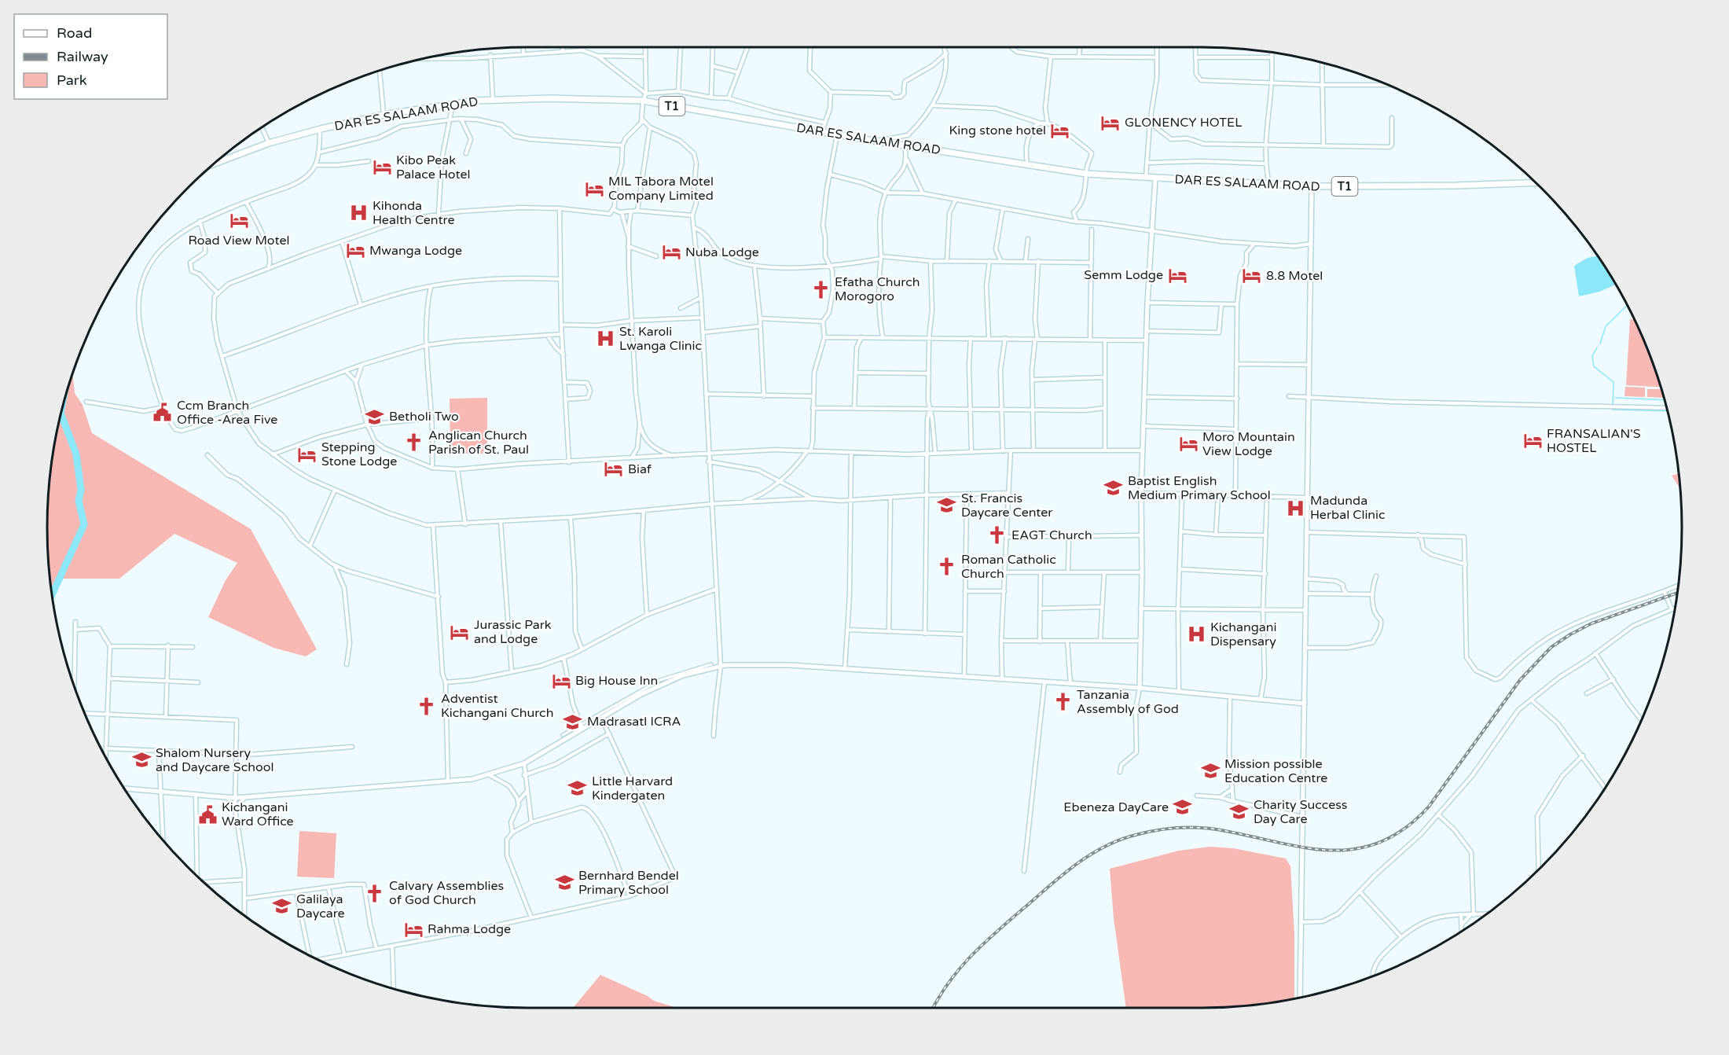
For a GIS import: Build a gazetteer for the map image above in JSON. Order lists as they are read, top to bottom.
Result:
{
  "streets": {
    "highway": ["T1", "DAR ES SALAAM ROAD"]
  },
  "places": {
    "hotel": [
      "GLONENCY HOTEL",
      "King stone hotel",
      "Kibo Peak Palace Hotel",
      "MIL Tabora Motel Company Limited",
      "Road View Motel",
      "Mwanga Lodge",
      "Nuba Lodge",
      "Semm Lodge",
      "8.8 Motel",
      "FRANSALIAN'S HOSTEL",
      "Moro Mountain View Lodge",
      "Stepping Stone Lodge",
      "Biaf",
      "Jurassic Park and Lodge",
      "Big House Inn",
      "Rahma Lodge"
    ],
    "hospital": [
      "Kihonda Health Centre",
      "St. Karoli Lwanga Clinic",
      "Madunda Herbal Clinic",
      "Kichangani Dispensary"
    ],
    "church": [
      "Efatha Church Morogoro",
      "Anglican Church Parish of St. Paul",
      "EAGT Church",
      "Roman Catholic Church",
      "Tanzania Assembly of God",
      "Adventist Kichangani Church",
      "Calvary Assemblies of God Church"
    ],
    "public building": ["Ccm Branch Office -Area Five", "Kichangani Ward Office"],
    "school or university": [
      "Betholi Two",
      "Baptist English Medium Primary School",
      "St. Francis Daycare Center",
      "Madrasatl ICRA",
      "Shalom Nursery and Daycare School",
      "Mission possible Education Centre",
      "Little Harvard Kindergaten",
      "Ebeneza DayCare",
      "Charity Success Day Care",
      "Bernhard Bendel Primary School",
      "Galilaya Daycare"
    ]
  },
  "legend": ["Road", "Railway", "Park"]
}
